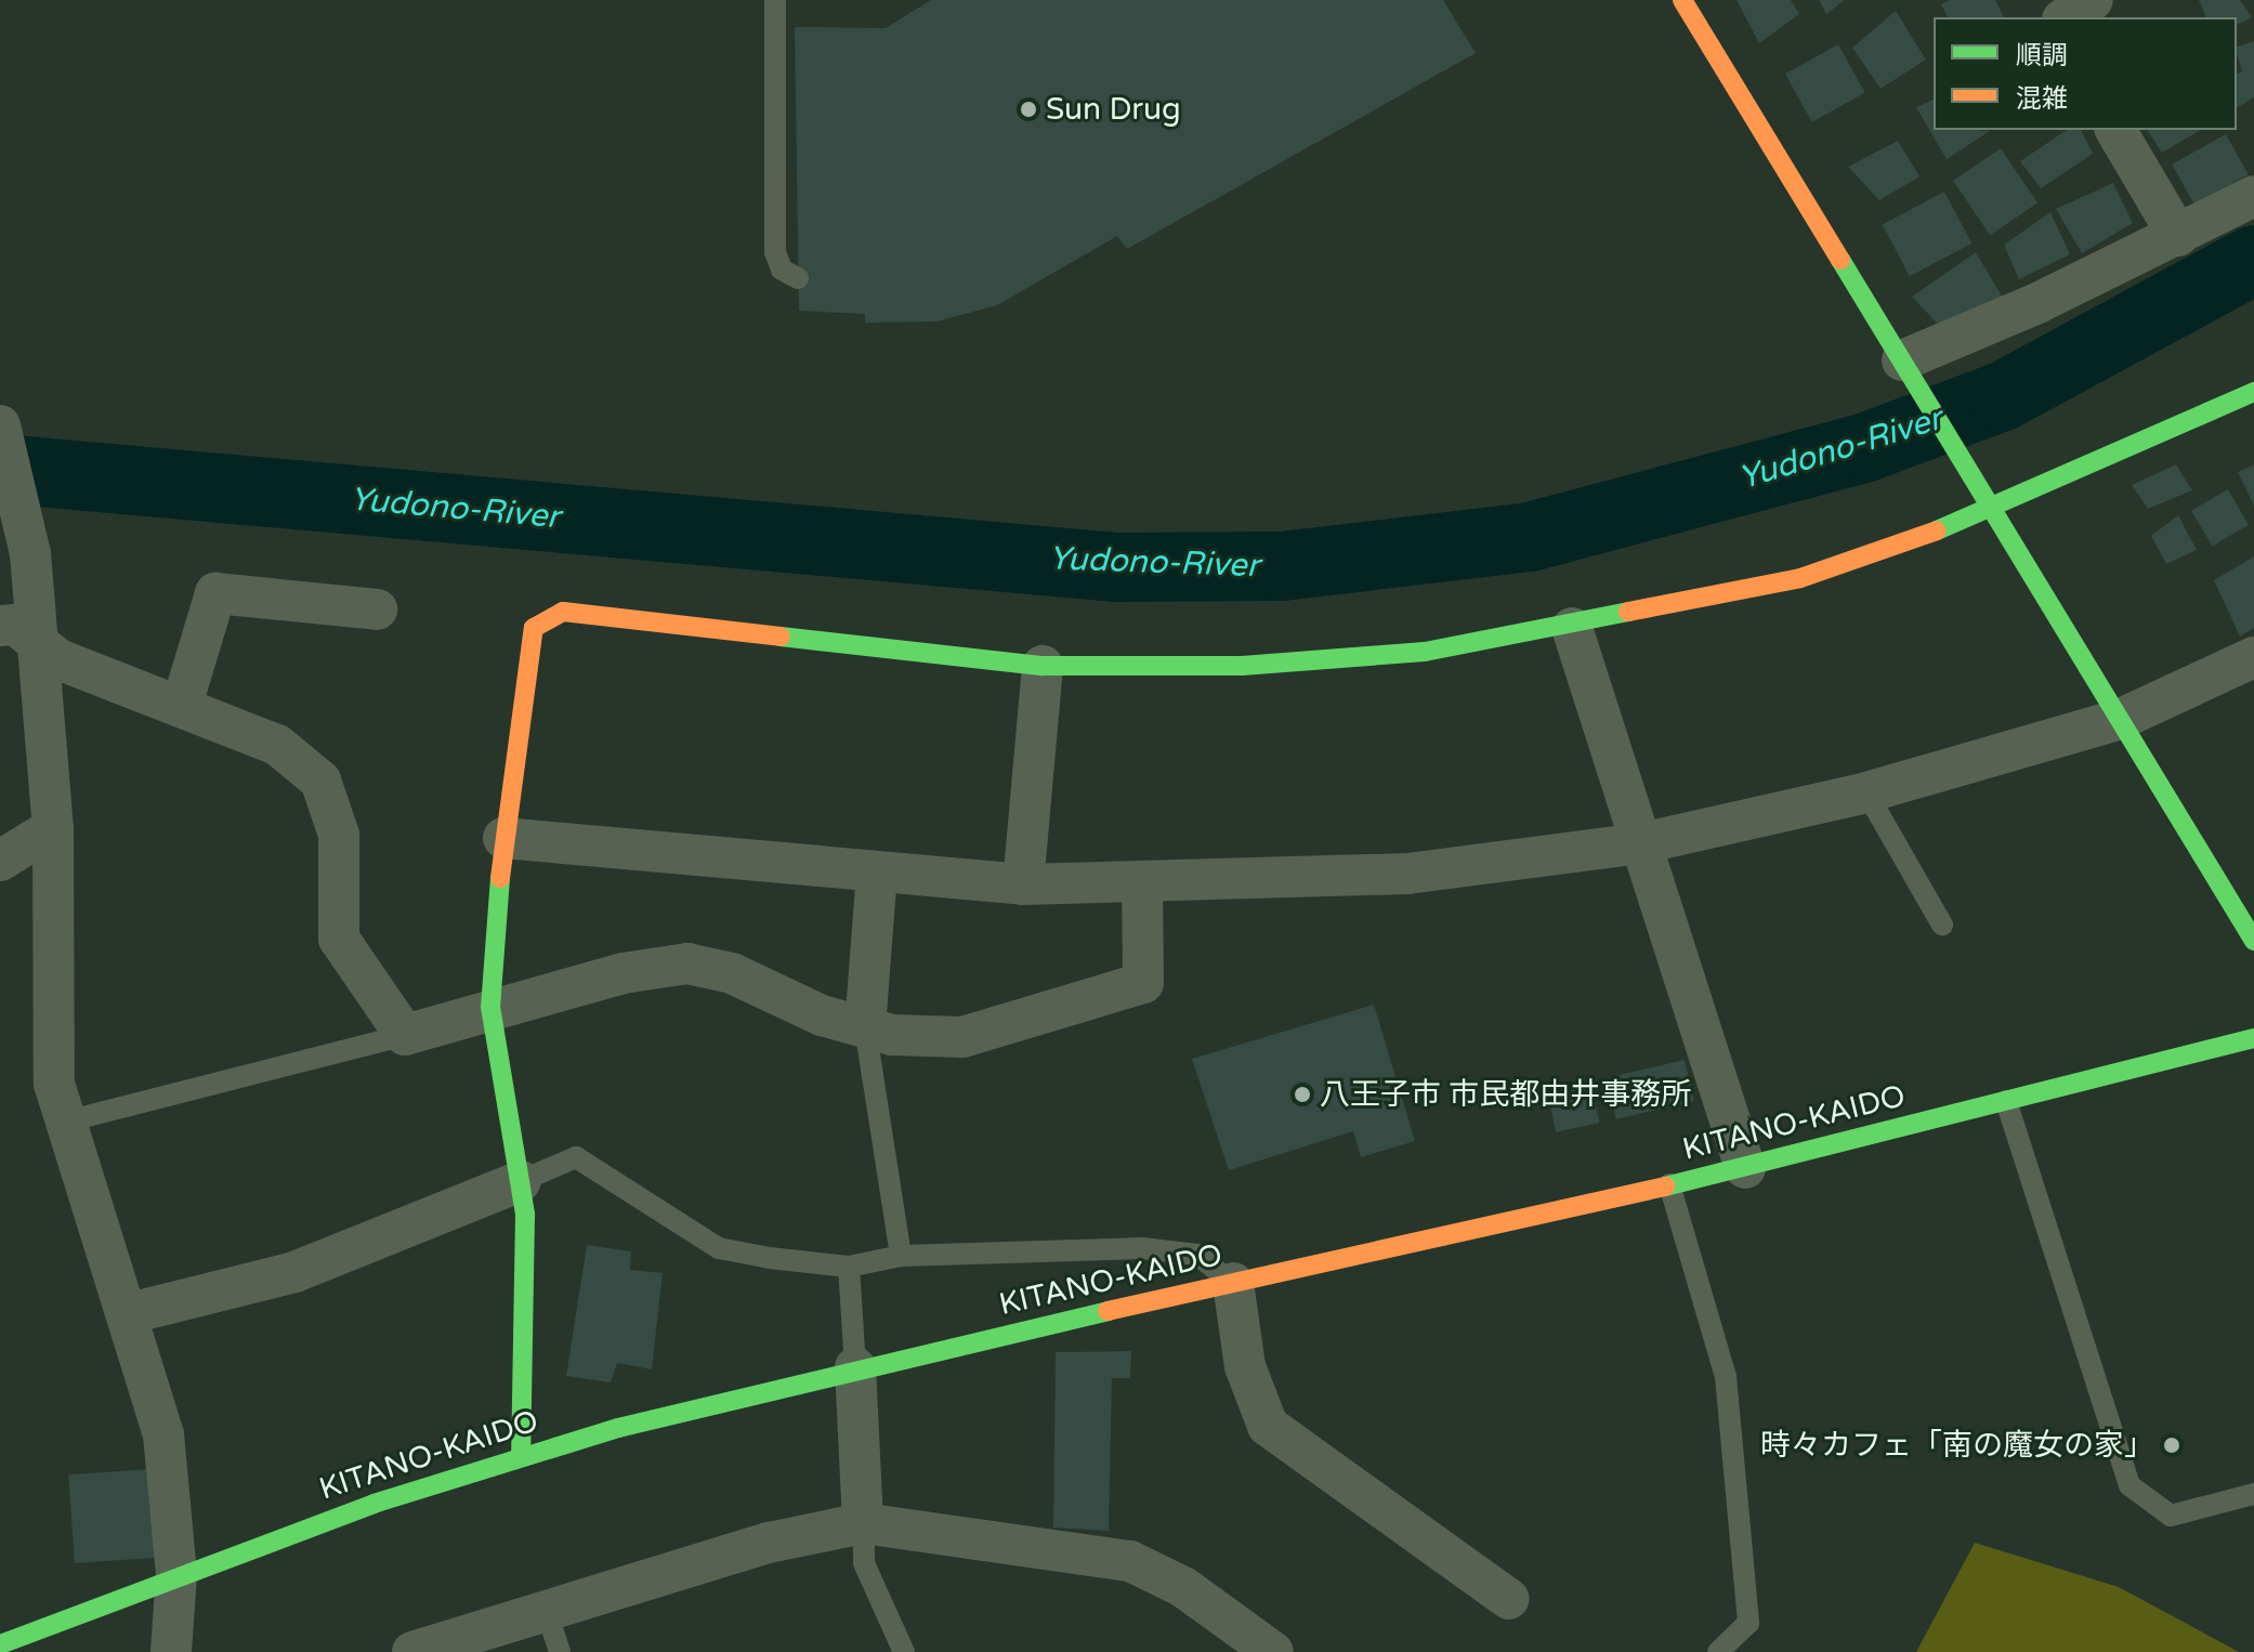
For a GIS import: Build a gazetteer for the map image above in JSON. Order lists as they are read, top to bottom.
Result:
{
  "streets": {
    "street": ["KITANO-KAIDO"]
  },
  "water": ["Yudono-River"],
  "places": ["Sun Drug", "八王子市 市民都由井事務所", "時々カフェ「南の魔女の家」"],
  "legend": ["順調", "混雑"]
}
